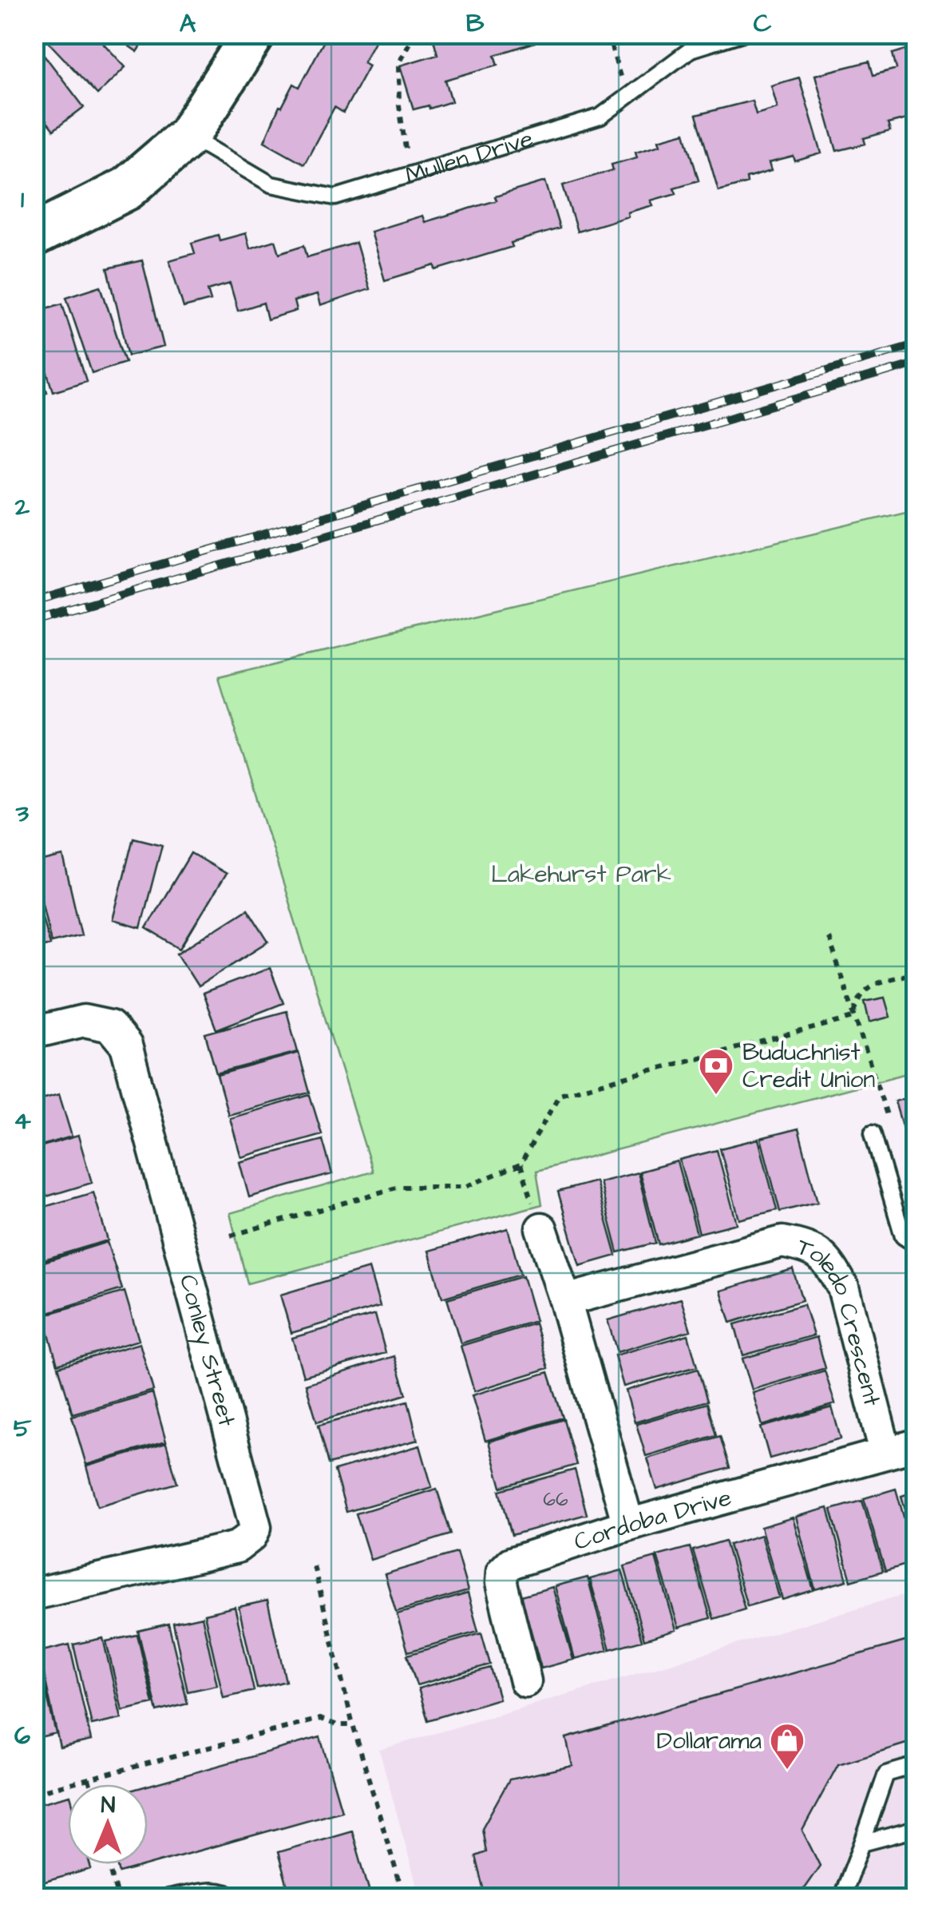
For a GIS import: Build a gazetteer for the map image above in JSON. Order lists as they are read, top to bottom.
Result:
{
  "streets": {
    "street": ["Toledo Crescent", "Conley Street", "Cordoba Drive"],
    "lane": ["Mullen Drive"]
  },
  "crossings": [
    ["Toledo Crescent", "Cordoba Drive"]
  ],
  "parks": ["Lakehurst Park"],
  "places": {
    "bank": ["Buduchnist Credit Union"],
    "shop": ["Dollarama"]
  },
  "house_numbers": ["66"],
  "north": "top",
  "grid": {
    "columns": ["A", "B", "C"],
    "rows": [
      "1",
      "2",
      "3",
      "4",
      "5",
      "6"
    ]
  }
}
